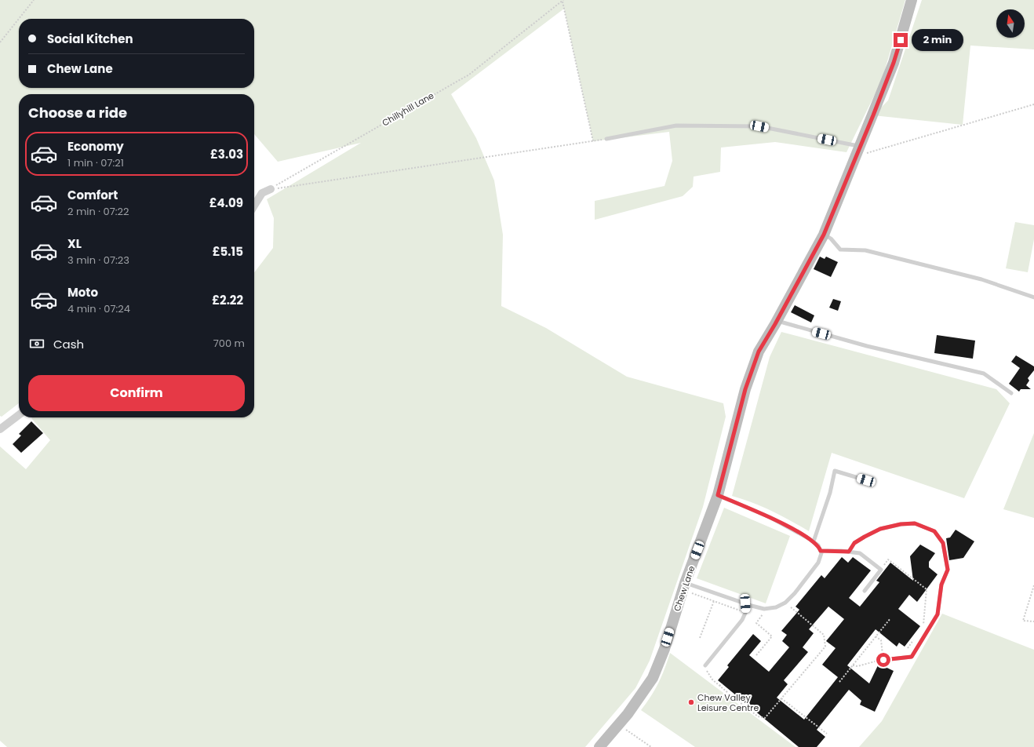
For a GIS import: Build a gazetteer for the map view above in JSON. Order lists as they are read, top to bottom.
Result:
{
  "streets": {
    "main road": ["Chew Lane"],
    "path": ["Chillyhill Lane"]
  },
  "places": ["Chew Valley Leisure Centre"],
  "north": "top",
  "page": {
    "banner": ["Social Kitchen", "Chew Lane"],
    "bubble": "2 min",
    "heading": "Choose a ride",
    "list": [
      {
        "name": "Economy",
        "note": "1 min · 07:21",
        "value": "£3.03"
      },
      {
        "name": "Comfort",
        "note": "2 min · 07:22",
        "value": "£4.09"
      },
      {
        "name": "XL",
        "note": "3 min · 07:23",
        "value": "£5.15"
      },
      {
        "name": "Moto",
        "note": "4 min · 07:24",
        "value": "£2.22"
      }
    ],
    "pay": ["Cash", "700 m"],
    "buttons": "Confirm"
  }
}
